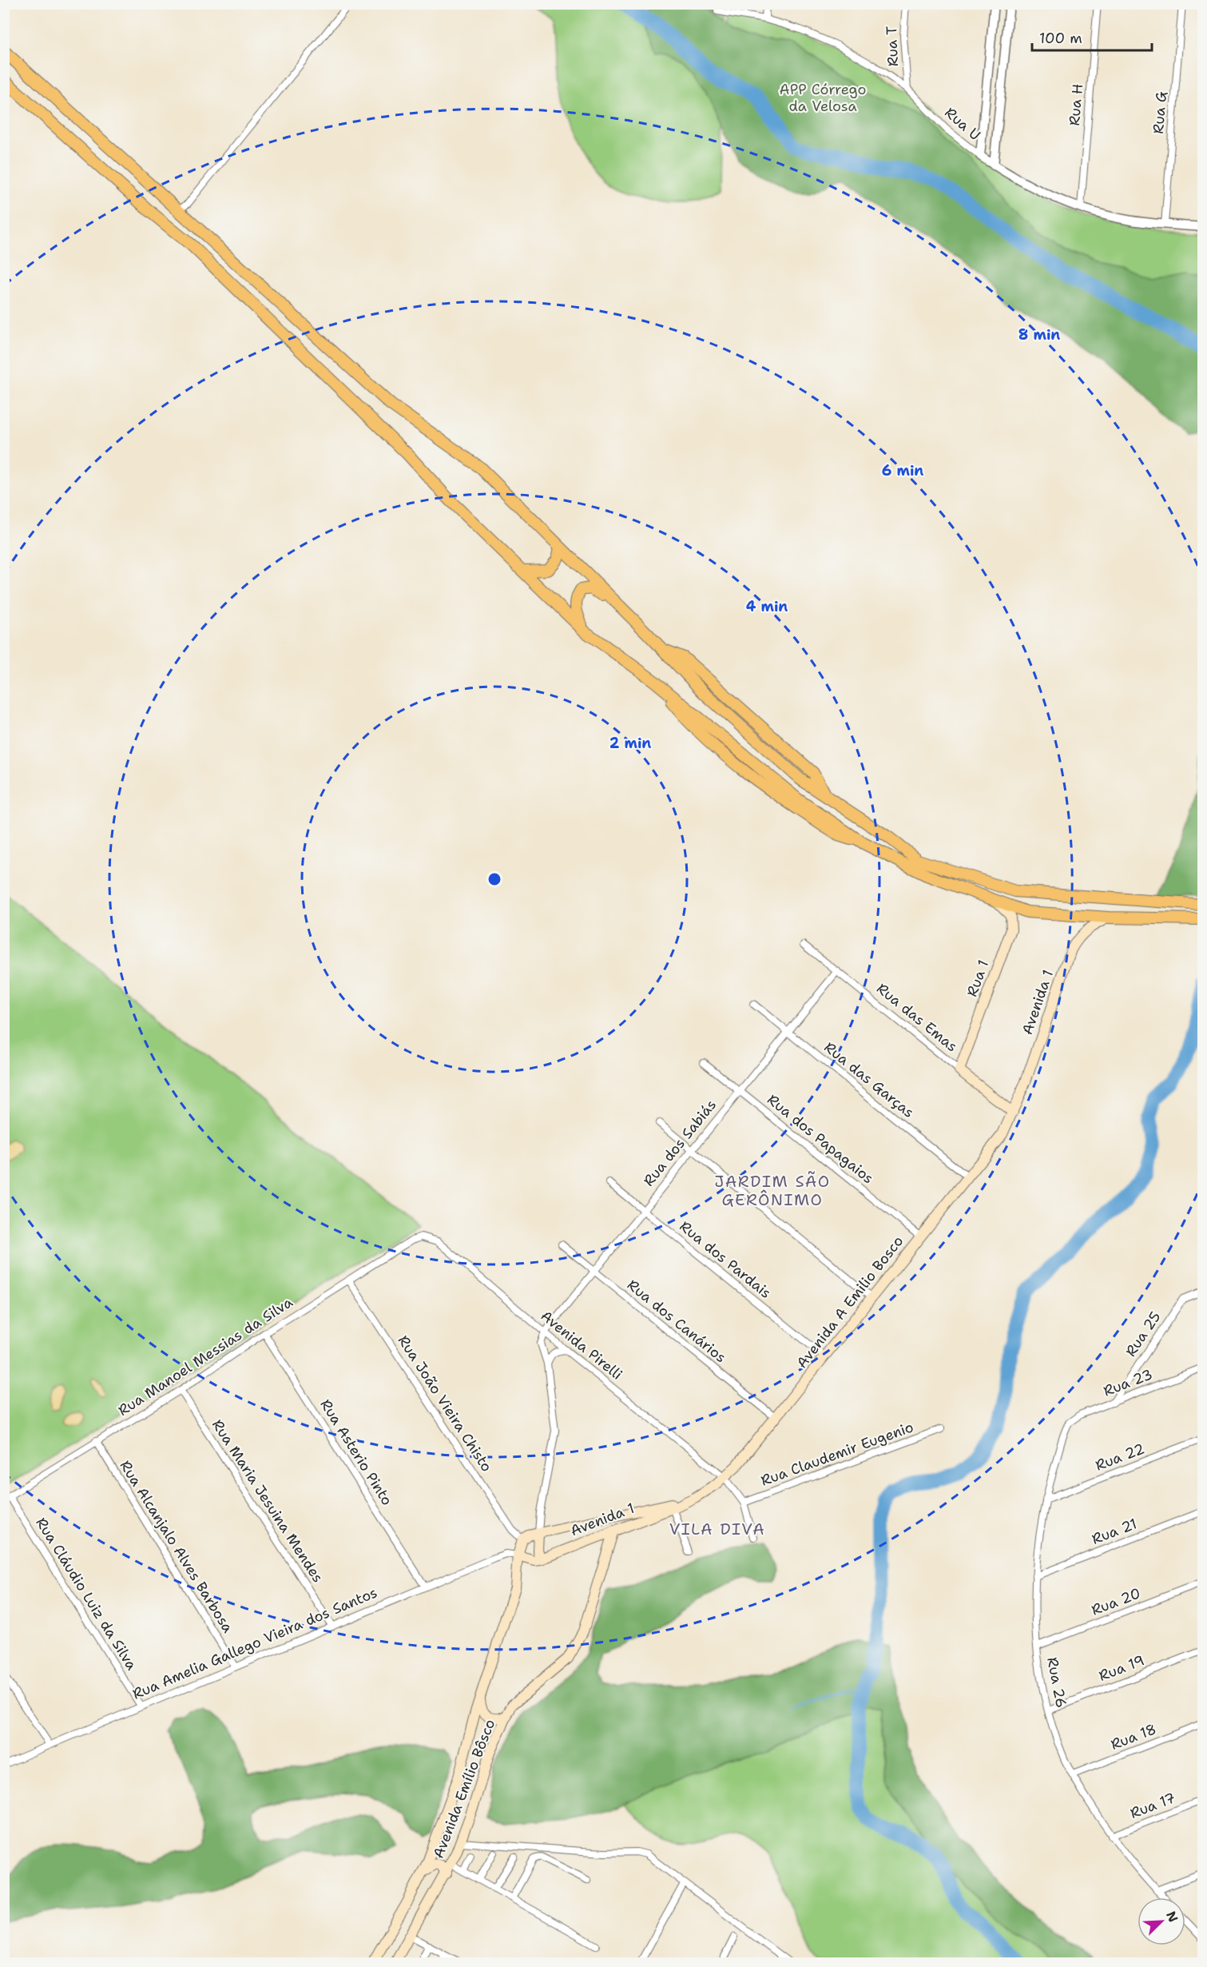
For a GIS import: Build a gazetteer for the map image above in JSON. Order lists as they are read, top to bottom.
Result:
{
  "streets": {
    "main road": [
      "Rua 1",
      "Avenida 1",
      "Rua das Emas",
      "Avenida A Emilio Bosco",
      "Avenida Emílio Bôsco"
    ],
    "street": [
      "Rua T",
      "Rua H",
      "Rua G",
      "Rua U",
      "Rua das Garças",
      "Rua dos Papagaios",
      "Rua dos Sabiás",
      "Rua dos Pardais",
      "Rua dos Canários",
      "Rua 25",
      "Avenida Pirelli",
      "Rua Manoel Messias da Silva",
      "Rua 23",
      "Rua João Vieira Chisto",
      "Rua Asterio Pinto",
      "Rua Claudemir Eugenio",
      "Rua 22",
      "Rua Maria Jesuina Mendes",
      "Rua 21",
      "Rua Alcanjalo Alves Barbosa",
      "Rua Cláudio Luiz da Silva",
      "Rua 20",
      "Rua Amelia Gallego Vieira dos Santos",
      "Rua 19",
      "Rua 26",
      "Rua 18",
      "Rua 17"
    ]
  },
  "crossings": [
    ["Rua T", "Rua U"],
    ["Rua H", "Rua U"],
    ["Rua G", "Rua U"],
    ["Rua 1", "Rua das Emas"],
    ["Avenida 1", "Rua das Emas"],
    ["Avenida 1", "Avenida A Emilio Bosco"],
    ["Avenida 1", "Avenida Emílio Bôsco"],
    ["Rua das Emas", "Rua dos Sabiás"],
    ["Rua das Emas", "Avenida A Emilio Bosco"],
    ["Rua das Garças", "Rua dos Sabiás"],
    ["Rua das Garças", "Avenida A Emilio Bosco"],
    ["Rua dos Papagaios", "Rua dos Sabiás"],
    ["Rua dos Papagaios", "Avenida A Emilio Bosco"],
    ["Rua dos Sabiás", "Rua dos Pardais"],
    ["Rua dos Sabiás", "Rua dos Canários"],
    ["Rua dos Sabiás", "Avenida Pirelli"],
    ["Rua dos Pardais", "Avenida A Emilio Bosco"],
    ["Avenida A Emilio Bosco", "Rua dos Canários"],
    ["Avenida A Emilio Bosco", "Avenida Pirelli"],
    ["Rua 25", "Rua 23"],
    ["Avenida Pirelli", "Rua Manoel Messias da Silva"],
    ["Avenida Pirelli", "Rua Claudemir Eugenio"],
    ["Rua Manoel Messias da Silva", "Rua João Vieira Chisto"],
    ["Rua Manoel Messias da Silva", "Rua Asterio Pinto"],
    ["Rua Manoel Messias da Silva", "Rua Maria Jesuina Mendes"],
    ["Rua Manoel Messias da Silva", "Rua Alcanjalo Alves Barbosa"],
    ["Rua Manoel Messias da Silva", "Rua Cláudio Luiz da Silva"],
    ["Rua 23", "Rua 26"],
    ["Rua João Vieira Chisto", "Avenida Emílio Bôsco"],
    ["Rua Asterio Pinto", "Rua Amelia Gallego Vieira dos Santos"],
    ["Rua 22", "Rua 26"],
    ["Rua Maria Jesuina Mendes", "Rua Amelia Gallego Vieira dos Santos"],
    ["Rua 21", "Rua 26"],
    ["Rua Alcanjalo Alves Barbosa", "Rua Amelia Gallego Vieira dos Santos"],
    ["Rua Cláudio Luiz da Silva", "Rua Amelia Gallego Vieira dos Santos"],
    ["Rua 20", "Rua 26"],
    ["Rua Amelia Gallego Vieira dos Santos", "Avenida Emílio Bôsco"],
    ["Rua 19", "Rua 26"],
    ["Rua 26", "Rua 18"],
    ["Rua 26", "Rua 17"]
  ],
  "districts": ["JARDIM SÃO GERÔNIMO", "VILA DIVA"],
  "parks": ["APP Córrego da Velosa"],
  "scale_bar": "100 m",
  "north": "top right",
  "rings": [
    "8 min",
    "6 min",
    "4 min",
    "2 min"
  ]
}
